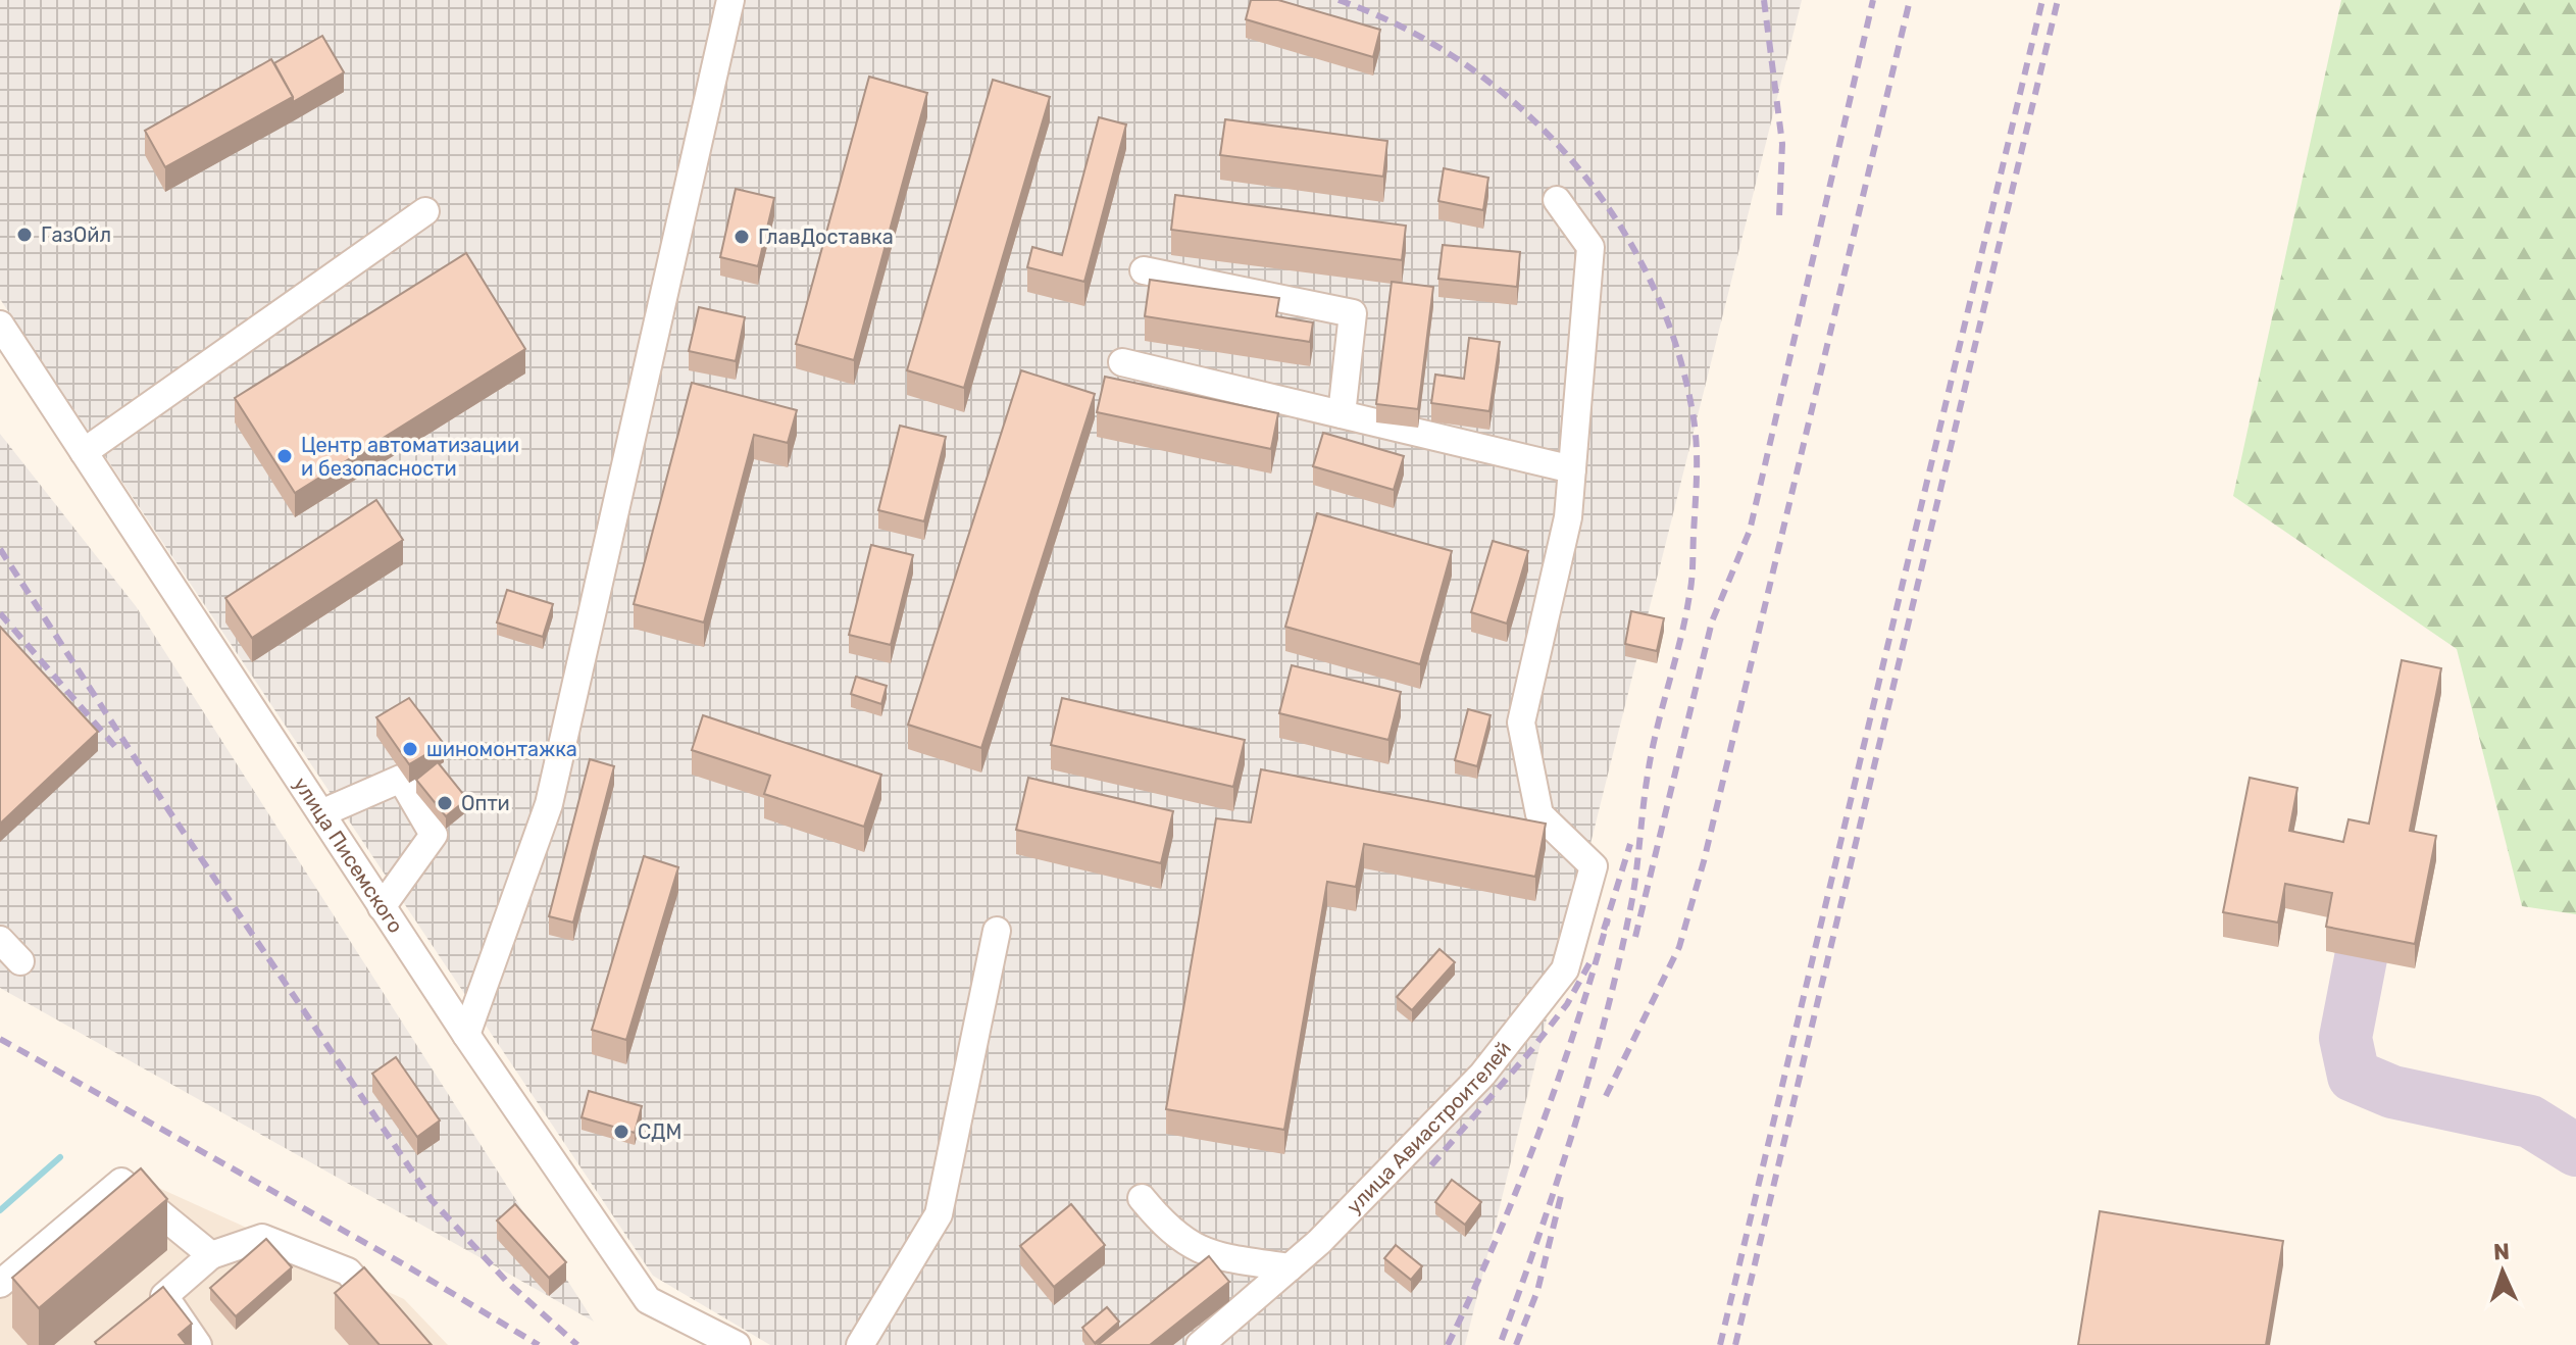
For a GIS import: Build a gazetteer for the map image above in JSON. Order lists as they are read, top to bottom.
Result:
{
  "streets": {
    "street": ["улица Писемского", "улица Авиастроителей"]
  },
  "places": [
    "ГазОйл",
    "ГлавДоставка",
    "Центр автоматизации и безопасности",
    "шиномонтажка",
    "Опти",
    "СДМ"
  ],
  "north": "top"
}
